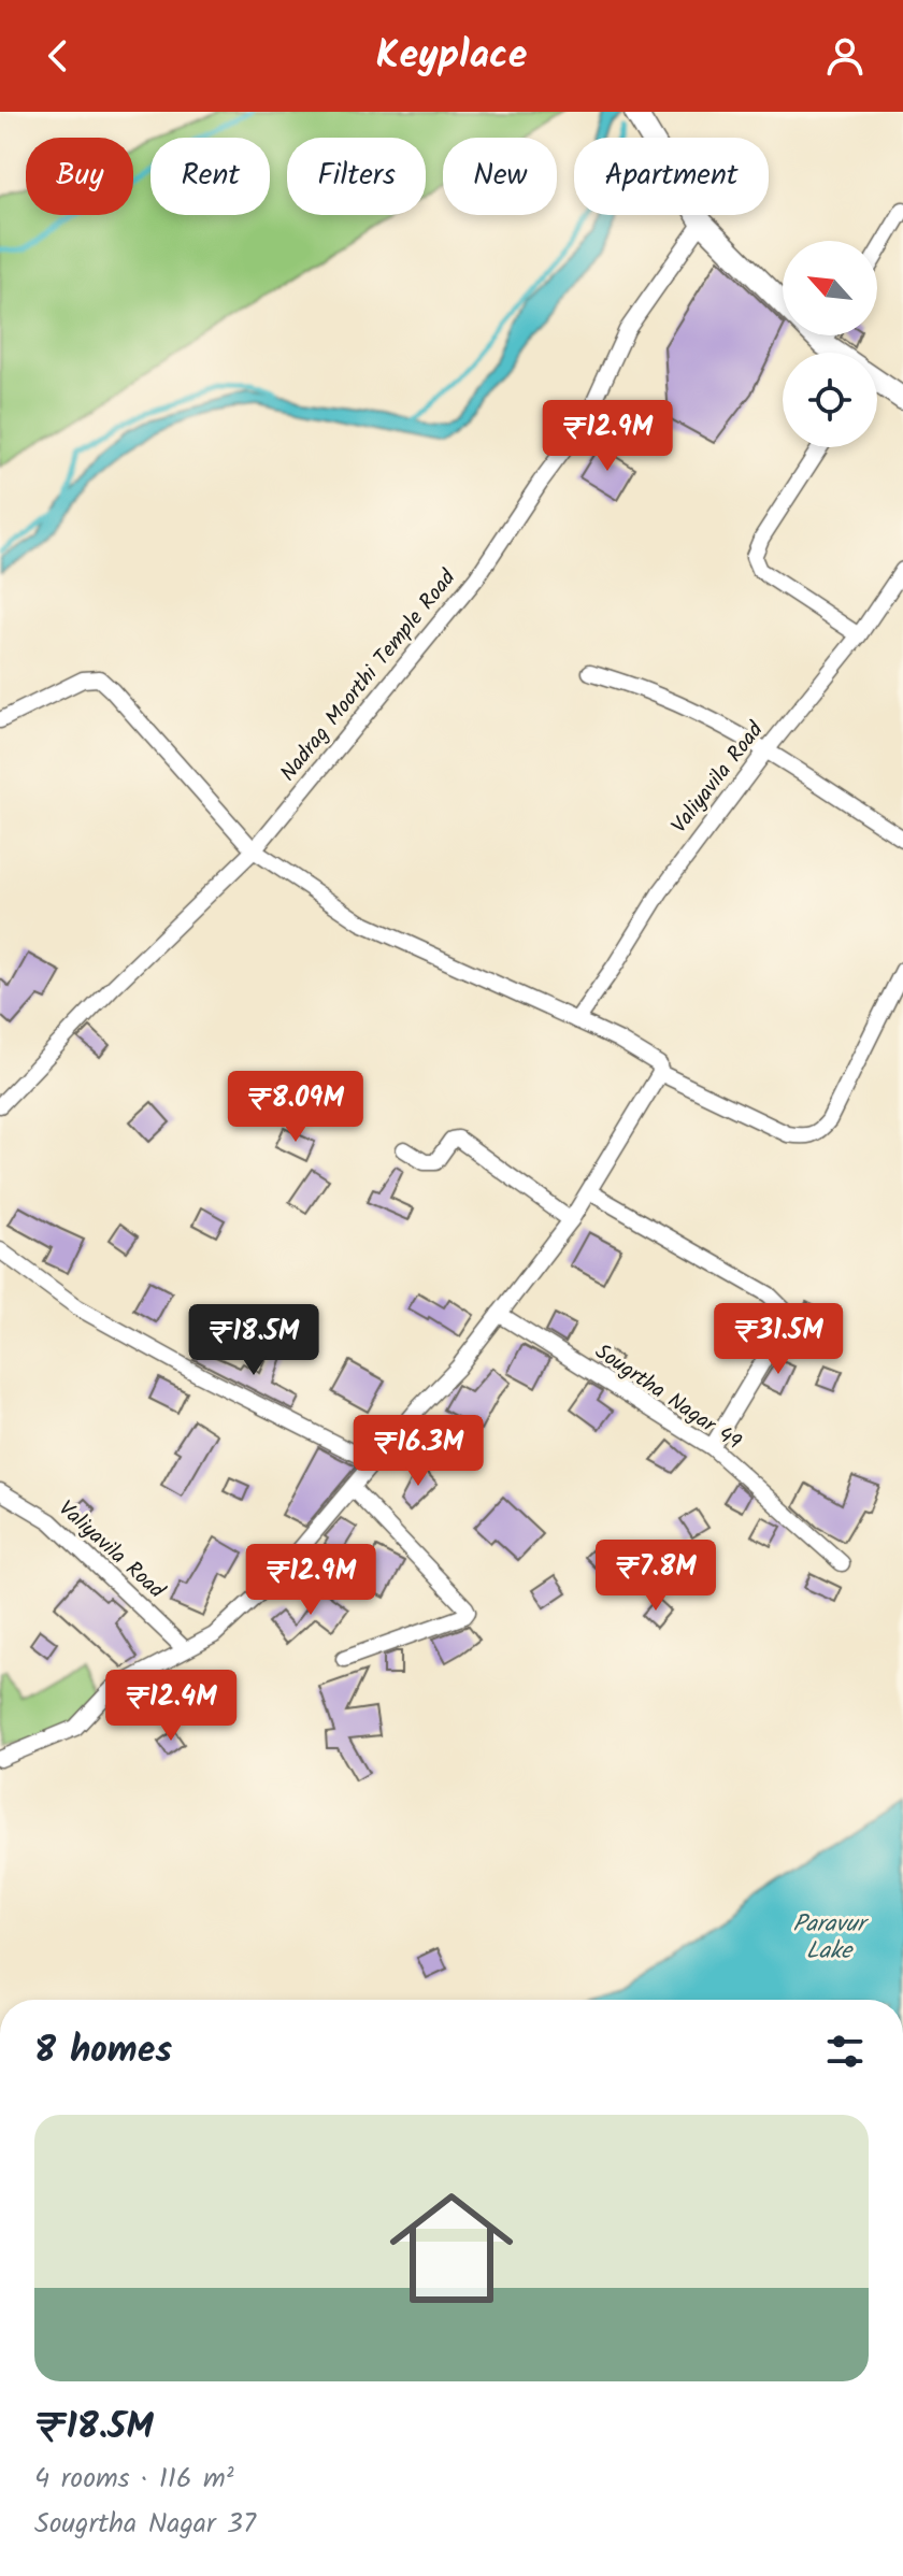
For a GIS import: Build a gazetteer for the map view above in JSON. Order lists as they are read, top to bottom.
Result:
{
  "streets": {
    "street": ["Nadrag Moorthi Temple Road", "Valiyavila Road", "Sougrtha Nagar 49"]
  },
  "water": ["Paravur Lake"],
  "north": "top left",
  "page": {
    "header": "Keyplace",
    "chip": [
      "Buy",
      "Rent",
      "Filters",
      "New",
      "Apartment"
    ],
    "price": [
      "₹12.9M",
      "₹8.09M",
      "₹31.5M",
      "₹18.5M",
      "₹16.3M",
      "₹7.8M",
      "₹12.9M",
      "₹12.4M"
    ],
    "heading": "8 homes",
    "list": [
      {
        "name": "₹18.5M",
        "note": "4 rooms · 116 m² · Sougrtha Nagar 37"
      }
    ]
  }
}
